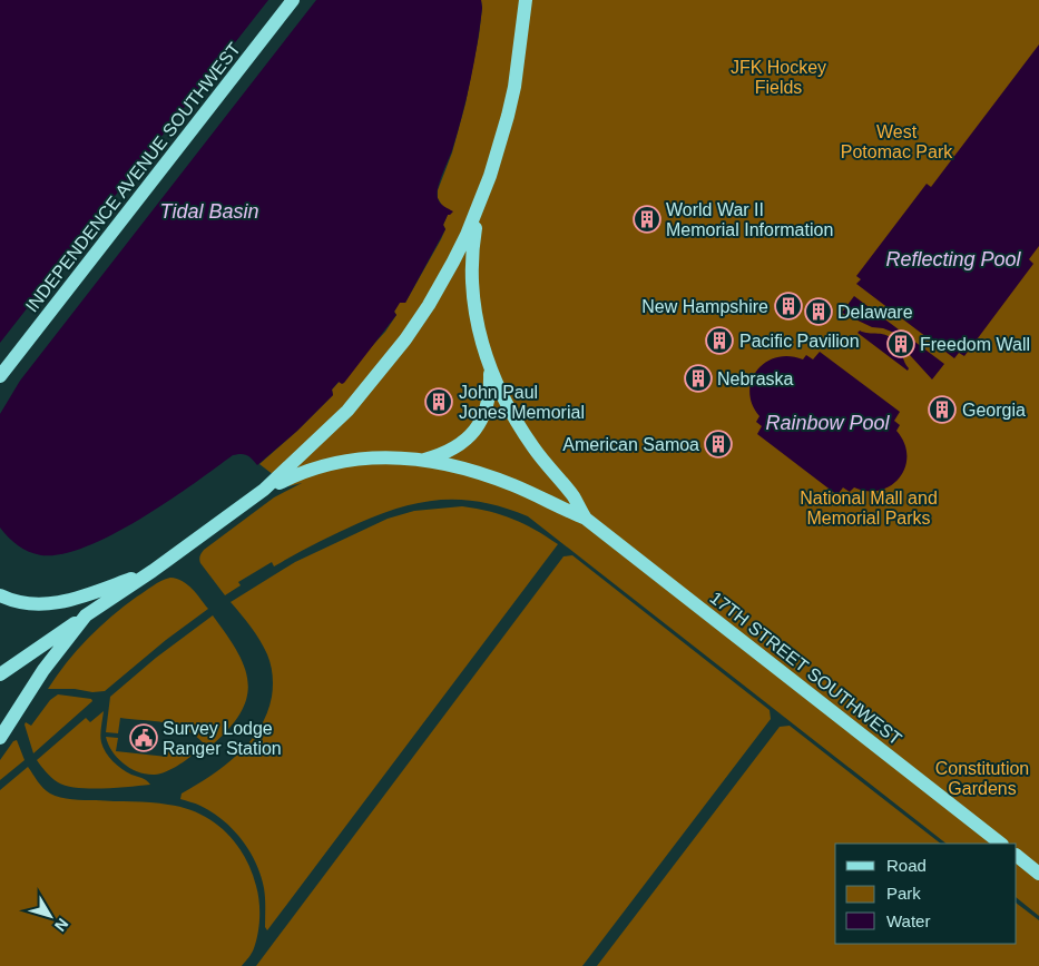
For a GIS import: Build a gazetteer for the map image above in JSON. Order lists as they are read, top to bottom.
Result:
{
  "streets": {
    "main road": ["INDEPENDENCE AVENUE SOUTHWEST", "17TH STREET SOUTHWEST"]
  },
  "water": ["Tidal Basin", "Reflecting Pool", "Rainbow Pool"],
  "parks": [
    "JFK Hockey Fields",
    "West Potomac Park",
    "National Mall and Memorial Parks",
    "Constitution Gardens"
  ],
  "places": {
    "building": [
      "World War II Memorial Information",
      "New Hampshire",
      "Delaware",
      "Pacific Pavilion",
      "Freedom Wall",
      "Nebraska",
      "John Paul Jones Memorial",
      "Georgia",
      "American Samoa"
    ],
    "public building": ["Survey Lodge Ranger Station"]
  },
  "legend": ["Road", "Park", "Water"],
  "north": "bottom right"
}
